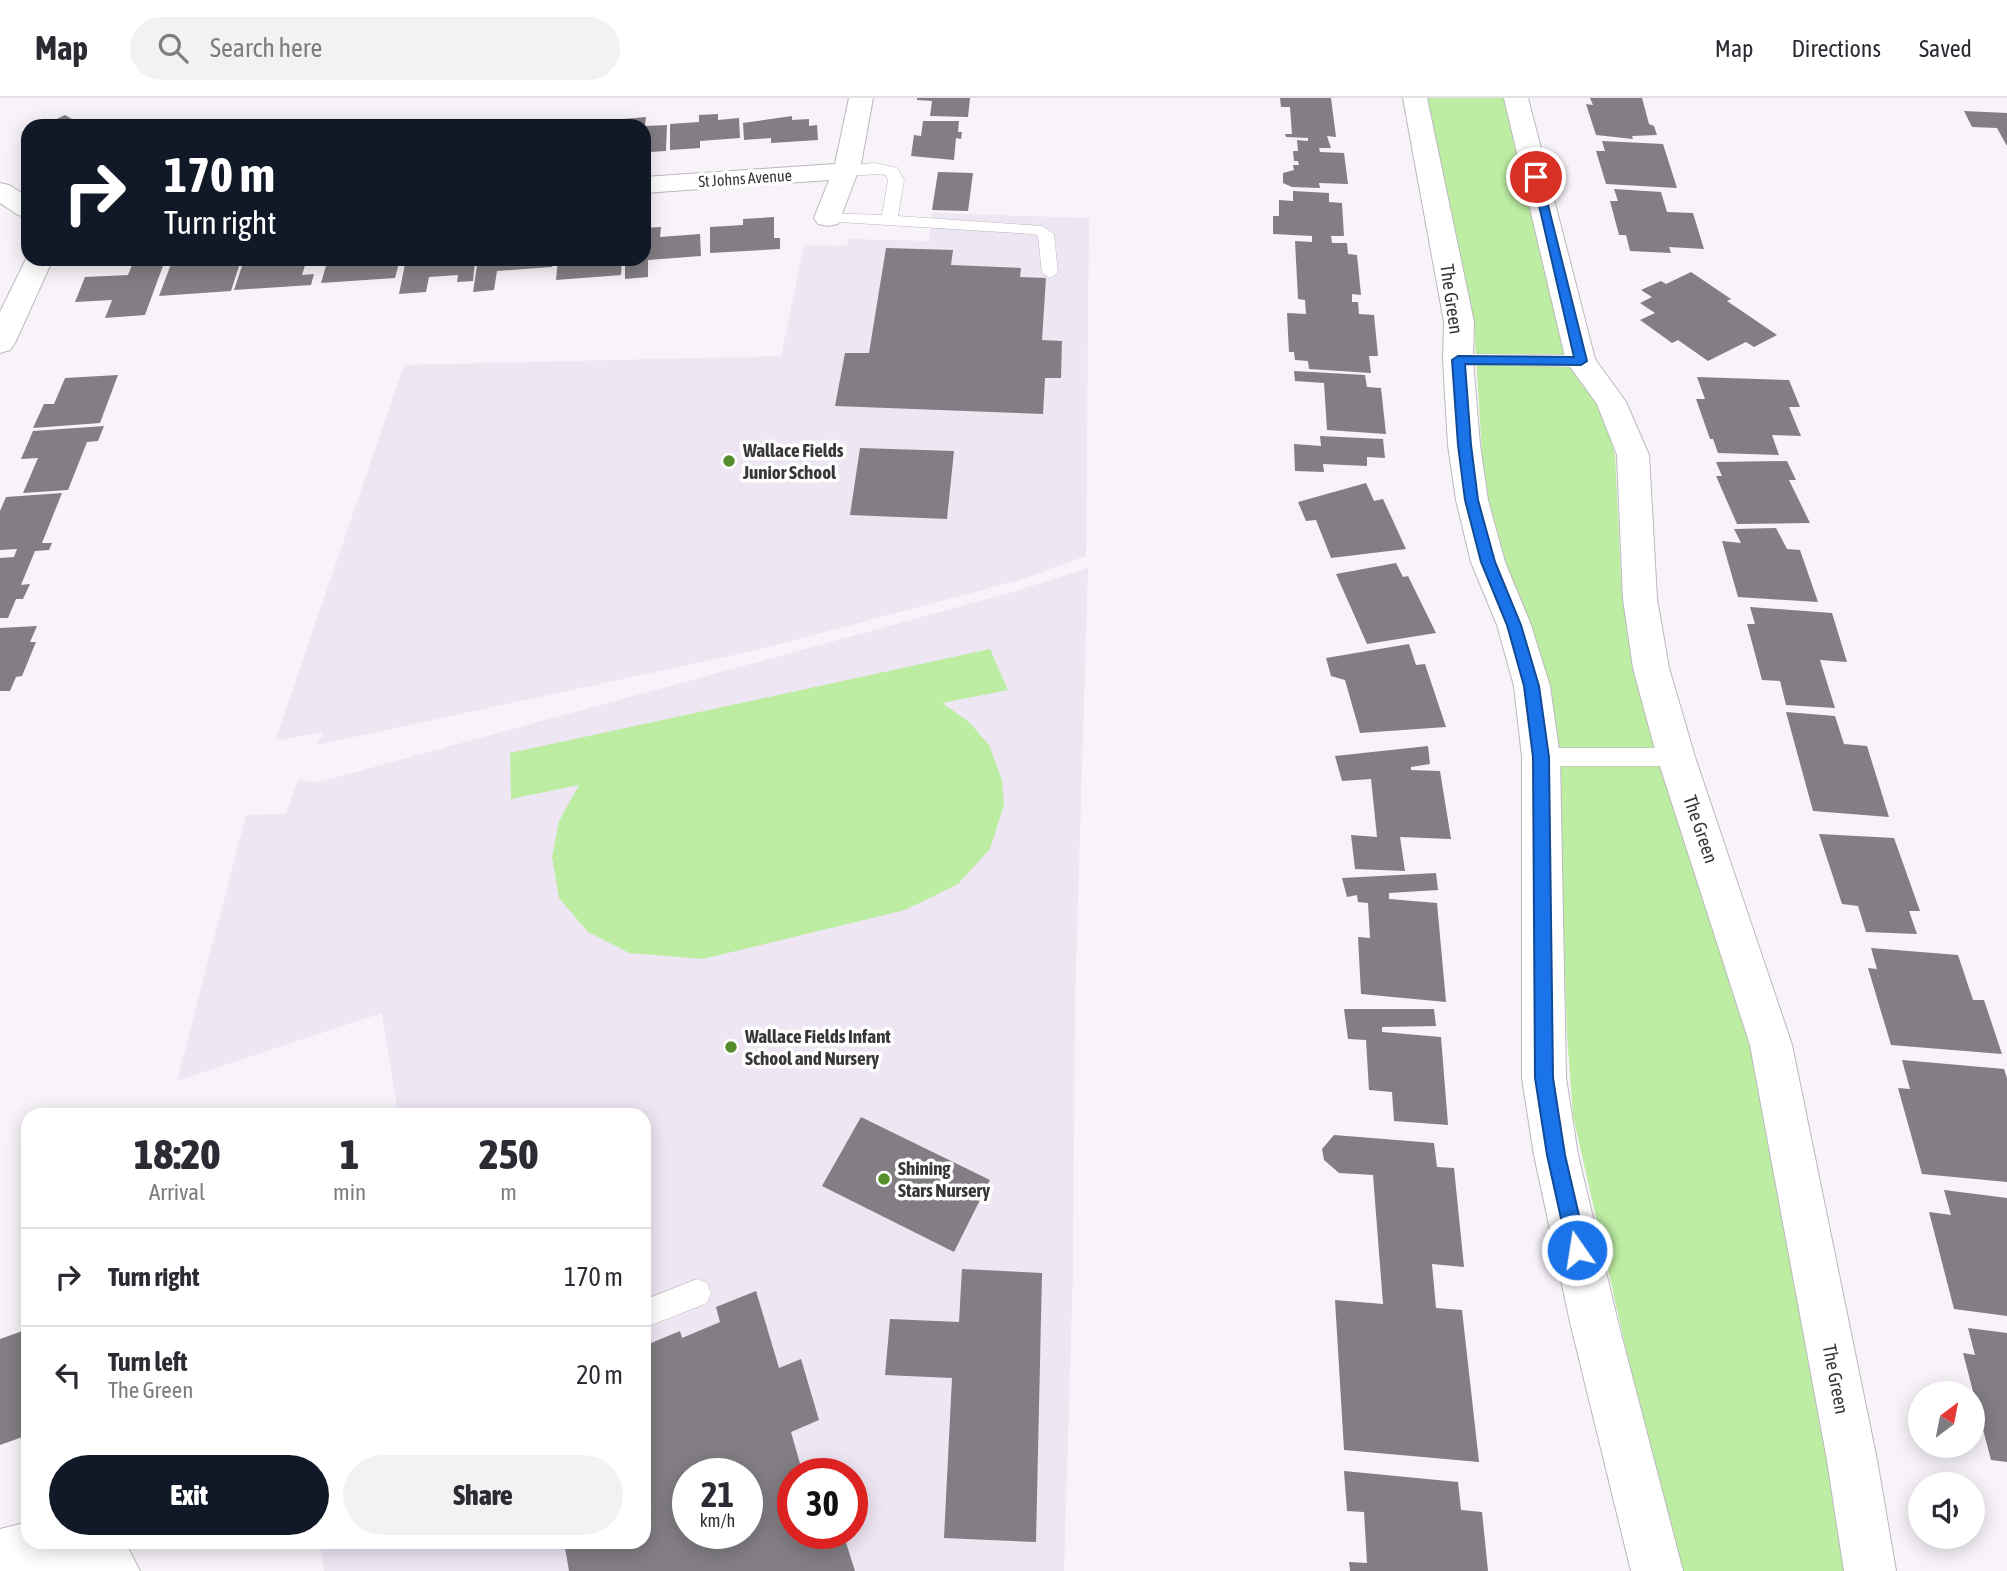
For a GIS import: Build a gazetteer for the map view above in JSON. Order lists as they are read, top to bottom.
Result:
{
  "streets": {
    "street": ["St Johns Avenue", "The Green"]
  },
  "places": ["Wallace Fields Junior School", "Wallace Fields Infant School and Nursery", "Shining Stars Nursery"],
  "north": "top right",
  "page": {
    "header": "Map",
    "search": "Search here",
    "nav": ["Map", "Directions", "Saved"],
    "turn": ["170 m", "Turn right"],
    "eta": [
      "18:20",
      "Arrival",
      "1",
      "min",
      "250",
      "m"
    ],
    "list": [
      {
        "name": "Turn right",
        "value": "170 m"
      },
      {
        "name": "Turn left",
        "note": "The Green",
        "value": "20 m"
      }
    ],
    "buttons": ["Exit", "Share"],
    "speed": "21 km/h",
    "limit": "30"
  }
}
